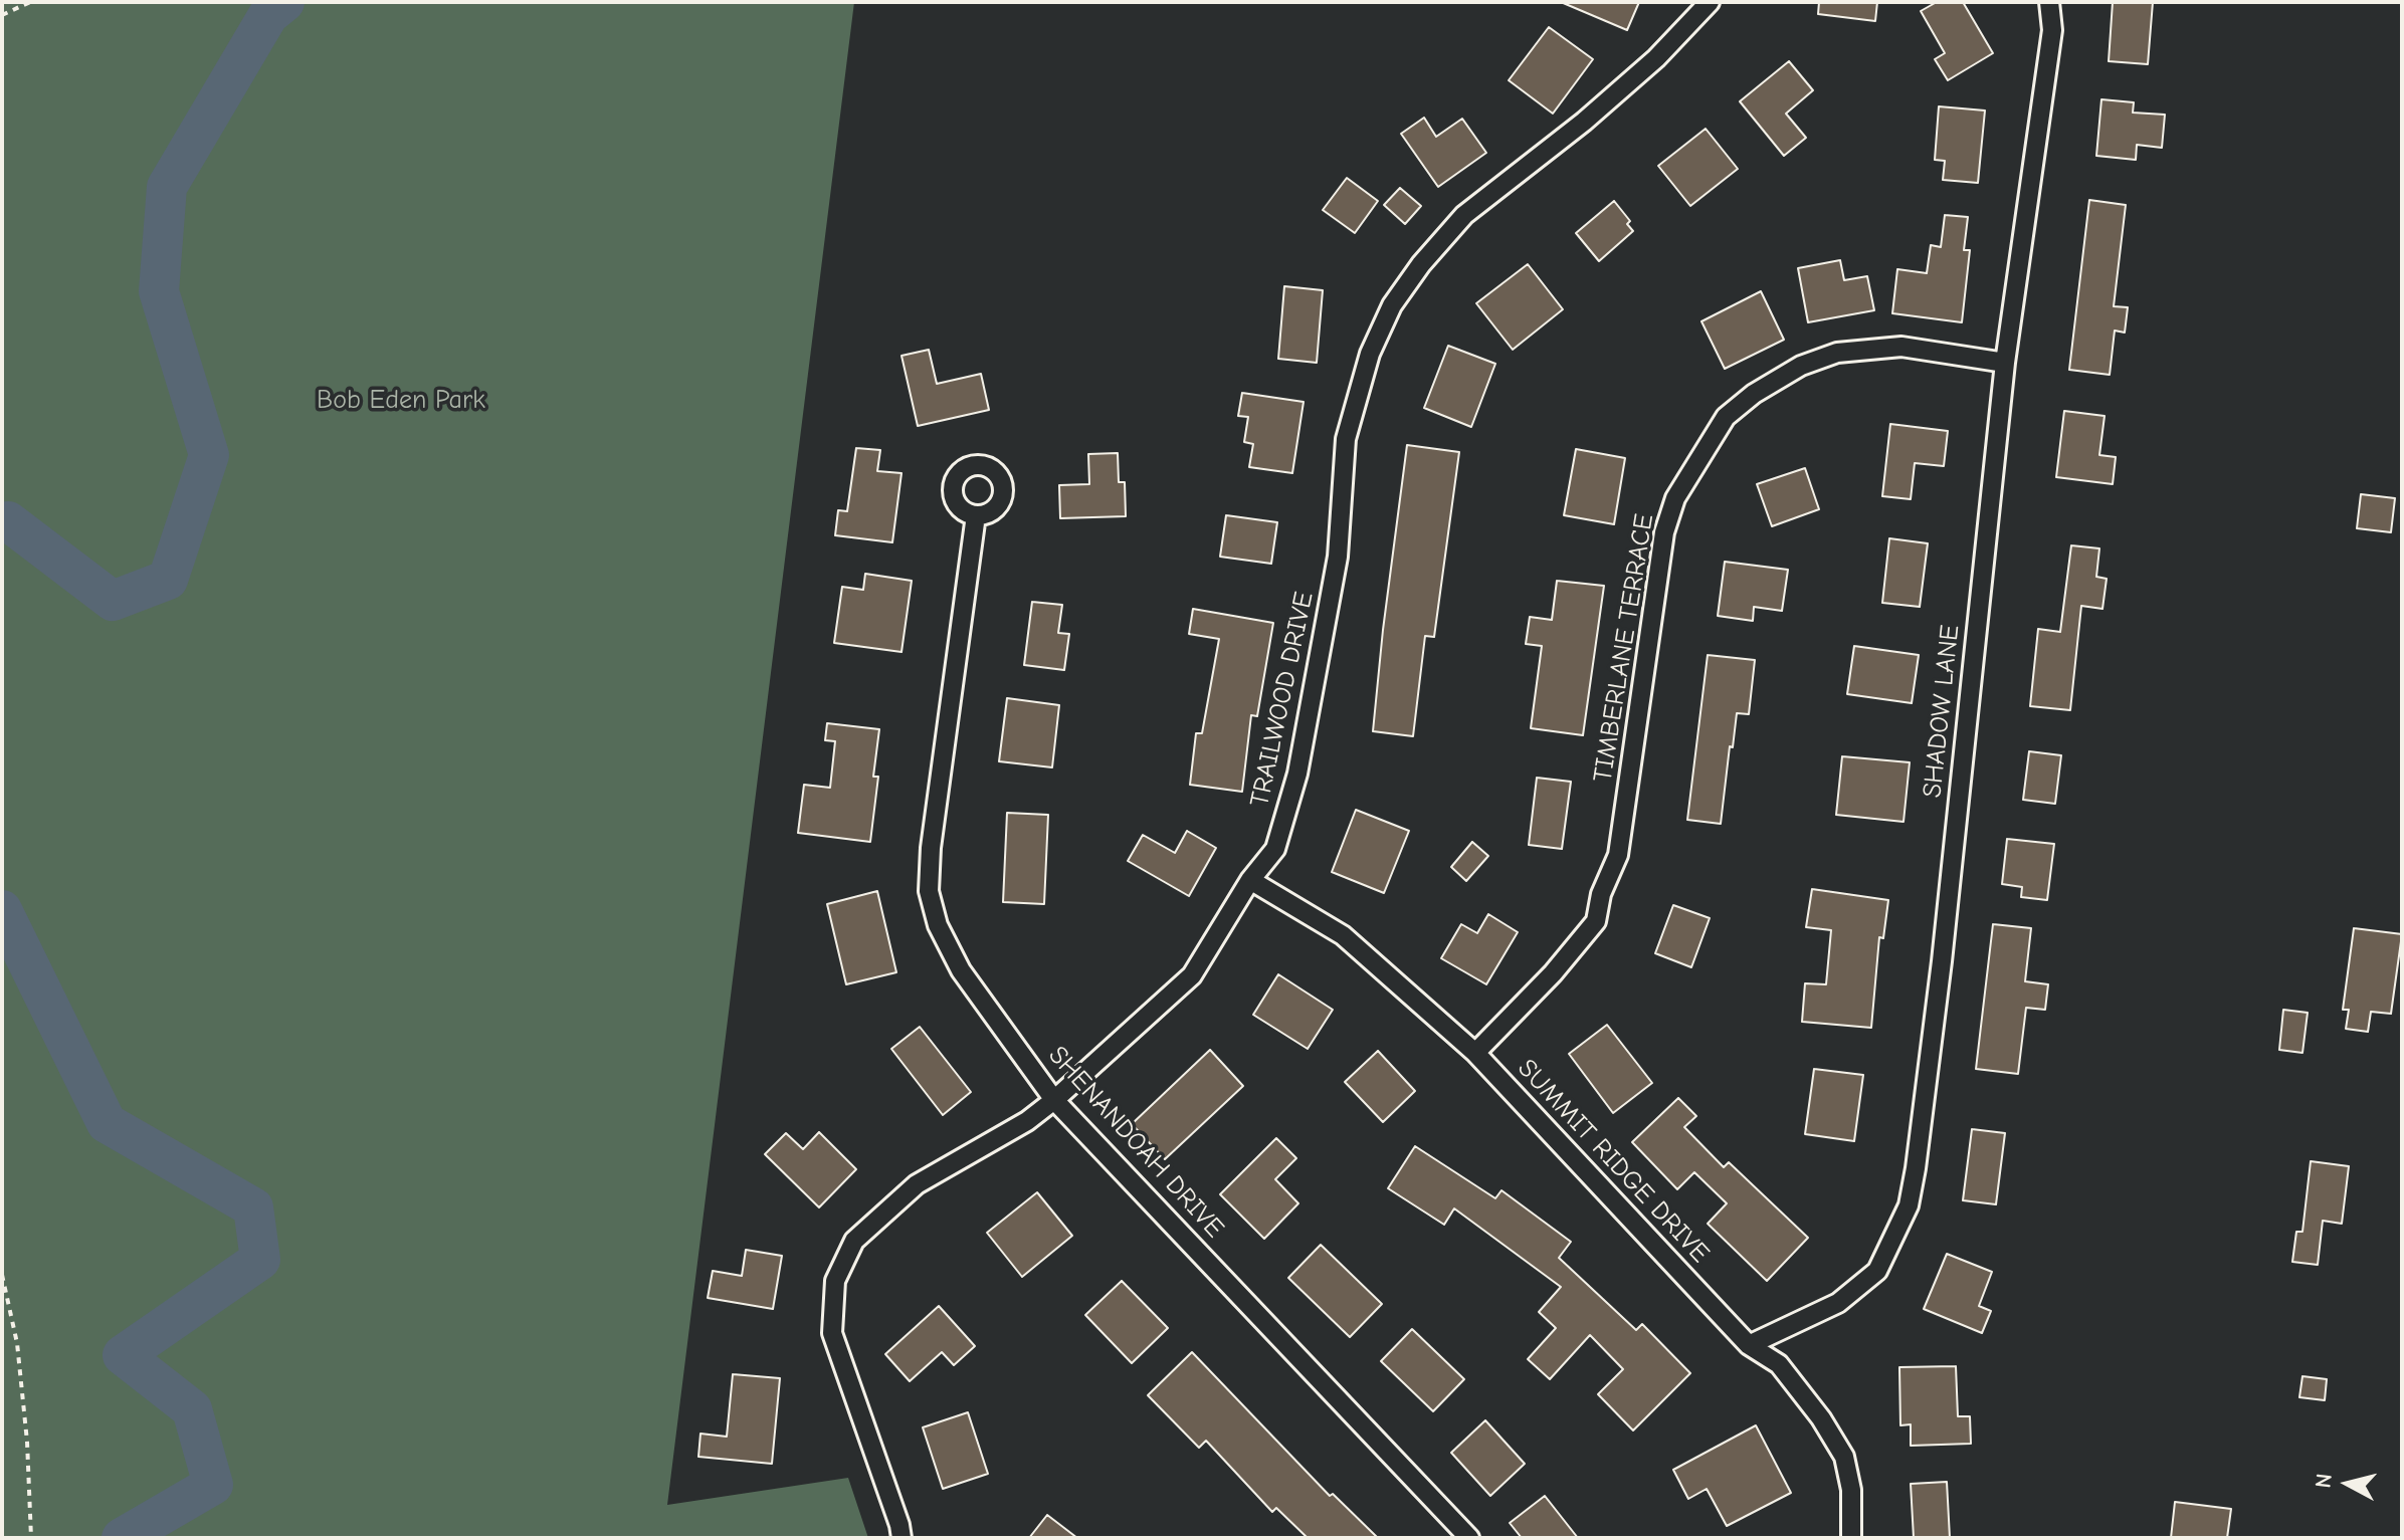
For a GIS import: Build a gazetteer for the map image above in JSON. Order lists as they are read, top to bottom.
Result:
{
  "streets": {
    "street": [
      "TIMBERLANE TERRACE",
      "TRAILWOOD DRIVE",
      "SHADOW LANE",
      "SHENANDOAH DRIVE",
      "SUMMIT RIDGE DRIVE"
    ]
  },
  "crossings": [
    ["TIMBERLANE TERRACE", "SHADOW LANE"],
    ["TIMBERLANE TERRACE", "SUMMIT RIDGE DRIVE"],
    ["TRAILWOOD DRIVE", "SHENANDOAH DRIVE"],
    ["TRAILWOOD DRIVE", "SUMMIT RIDGE DRIVE"],
    ["SHADOW LANE", "SUMMIT RIDGE DRIVE"]
  ],
  "parks": ["Bob Eden Park"],
  "north": "left"
}
